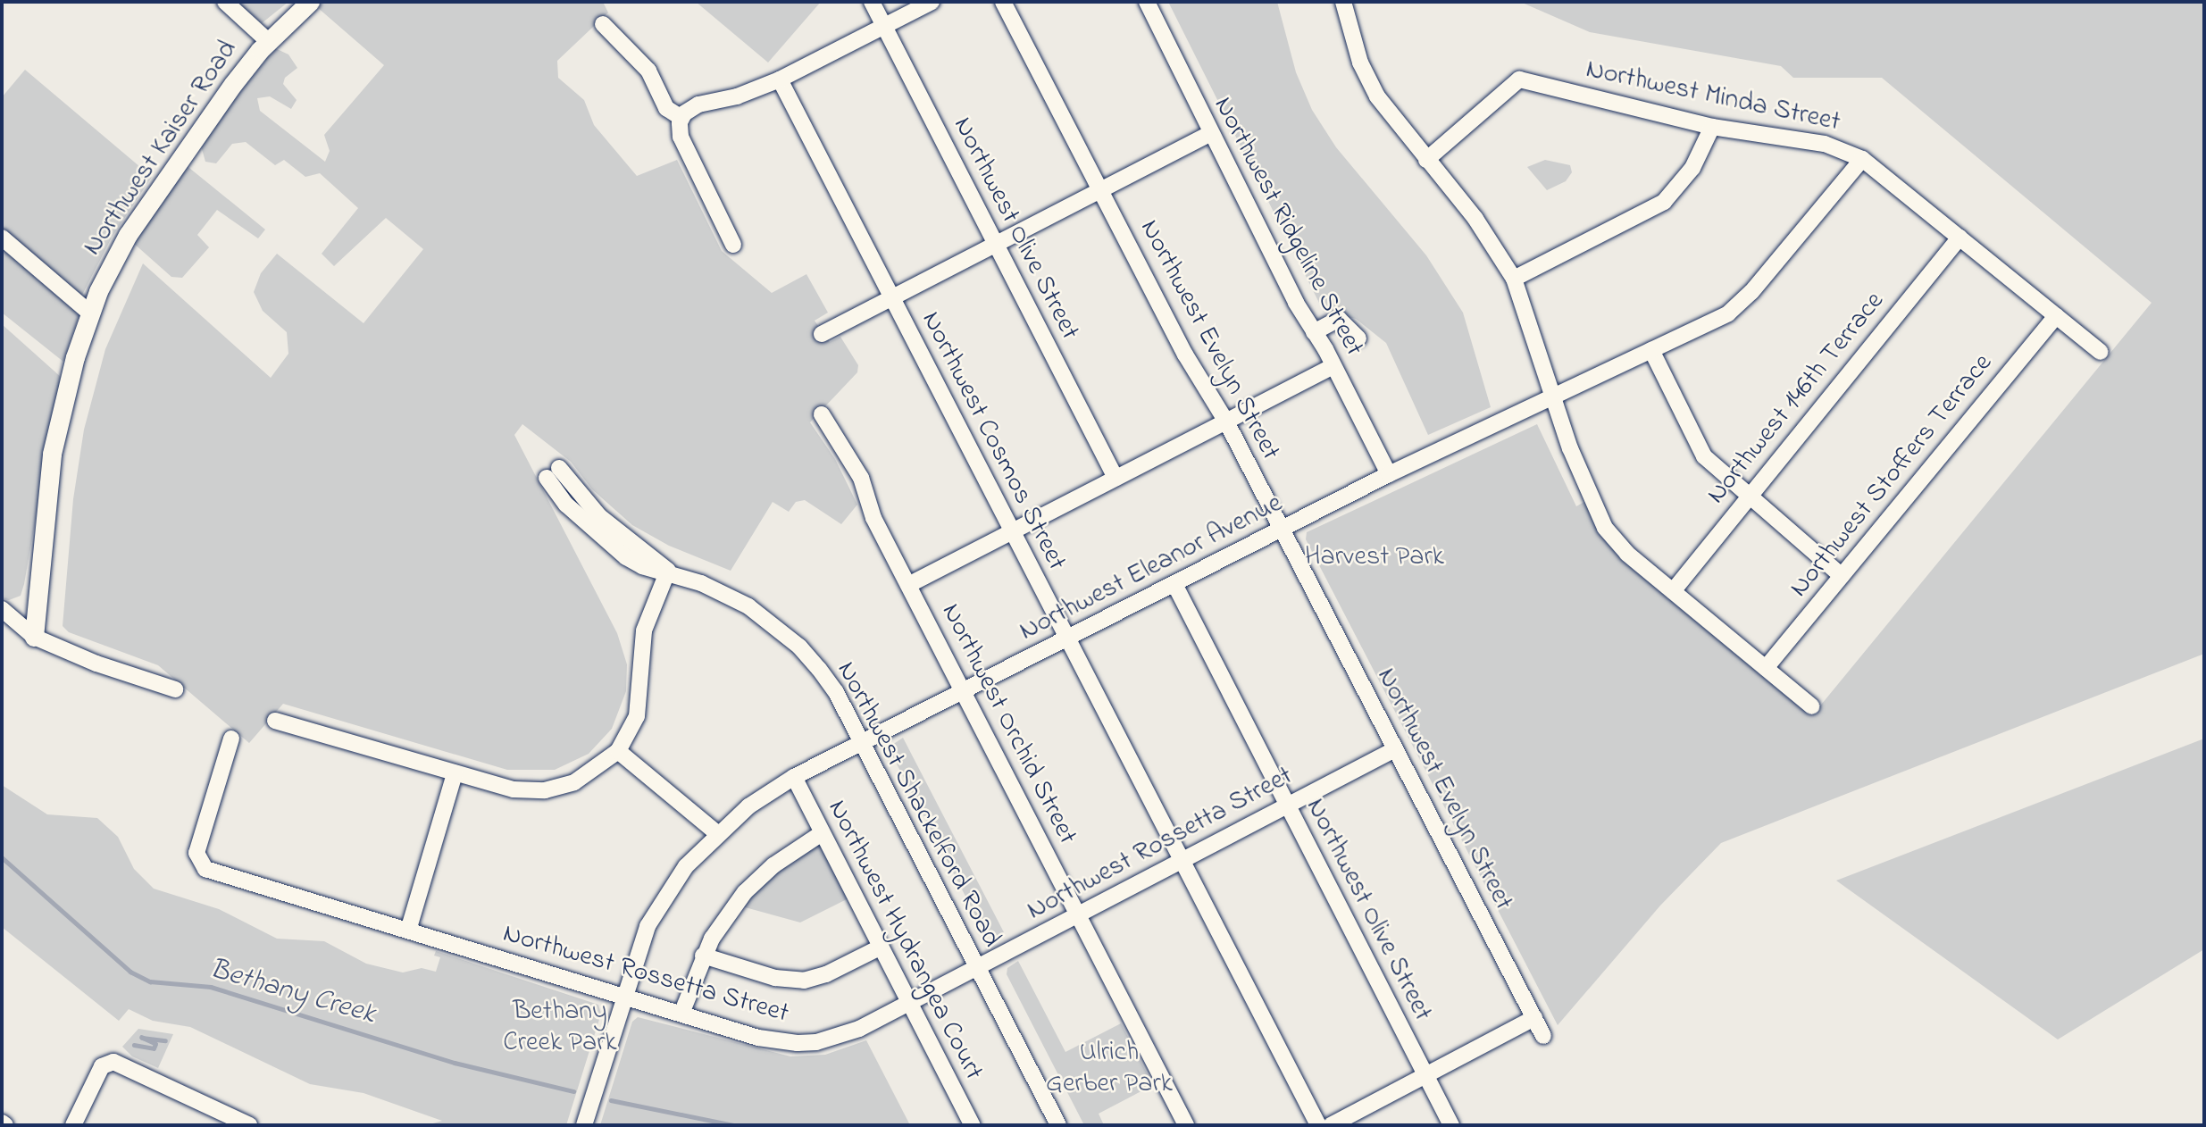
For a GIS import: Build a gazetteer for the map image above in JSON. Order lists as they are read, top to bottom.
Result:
{
  "streets": {
    "main road": ["Northwest Kaiser Road"],
    "street": [
      "Northwest Minda Street",
      "Northwest Ridgeline Street",
      "Northwest Olive Street",
      "Northwest Evelyn Street",
      "Northwest 146th Terrace",
      "Northwest Cosmos Street",
      "Northwest Stoffers Terrace",
      "Northwest Eleanor Avenue",
      "Northwest Orchid Street",
      "Northwest Shackelford Road",
      "Northwest Rossetta Street",
      "Northwest Hydrangea Court"
    ]
  },
  "crossings": [
    ["Northwest Minda Street", "Northwest 146th Terrace"],
    ["Northwest Minda Street", "Northwest Stoffers Terrace"],
    ["Northwest Minda Street", "Northwest Eleanor Avenue"],
    ["Northwest Ridgeline Street", "Northwest Eleanor Avenue"],
    ["Northwest Olive Street", "Northwest Eleanor Avenue"],
    ["Northwest Olive Street", "Northwest Rossetta Street"],
    ["Northwest Evelyn Street", "Northwest Eleanor Avenue"],
    ["Northwest Evelyn Street", "Northwest Rossetta Street"],
    ["Northwest Cosmos Street", "Northwest Eleanor Avenue"],
    ["Northwest Cosmos Street", "Northwest Rossetta Street"],
    ["Northwest Eleanor Avenue", "Northwest Orchid Street"],
    ["Northwest Eleanor Avenue", "Northwest Shackelford Road"],
    ["Northwest Eleanor Avenue", "Northwest Rossetta Street"],
    ["Northwest Eleanor Avenue", "Northwest Hydrangea Court"],
    ["Northwest Orchid Street", "Northwest Rossetta Street"],
    ["Northwest Shackelford Road", "Northwest Rossetta Street"],
    ["Northwest Rossetta Street", "Northwest Hydrangea Court"]
  ],
  "water": ["Bethany Creek"],
  "parks": ["Harvest Park", "Bethany Creek Park", "Ulrich Gerber Park"]
}
